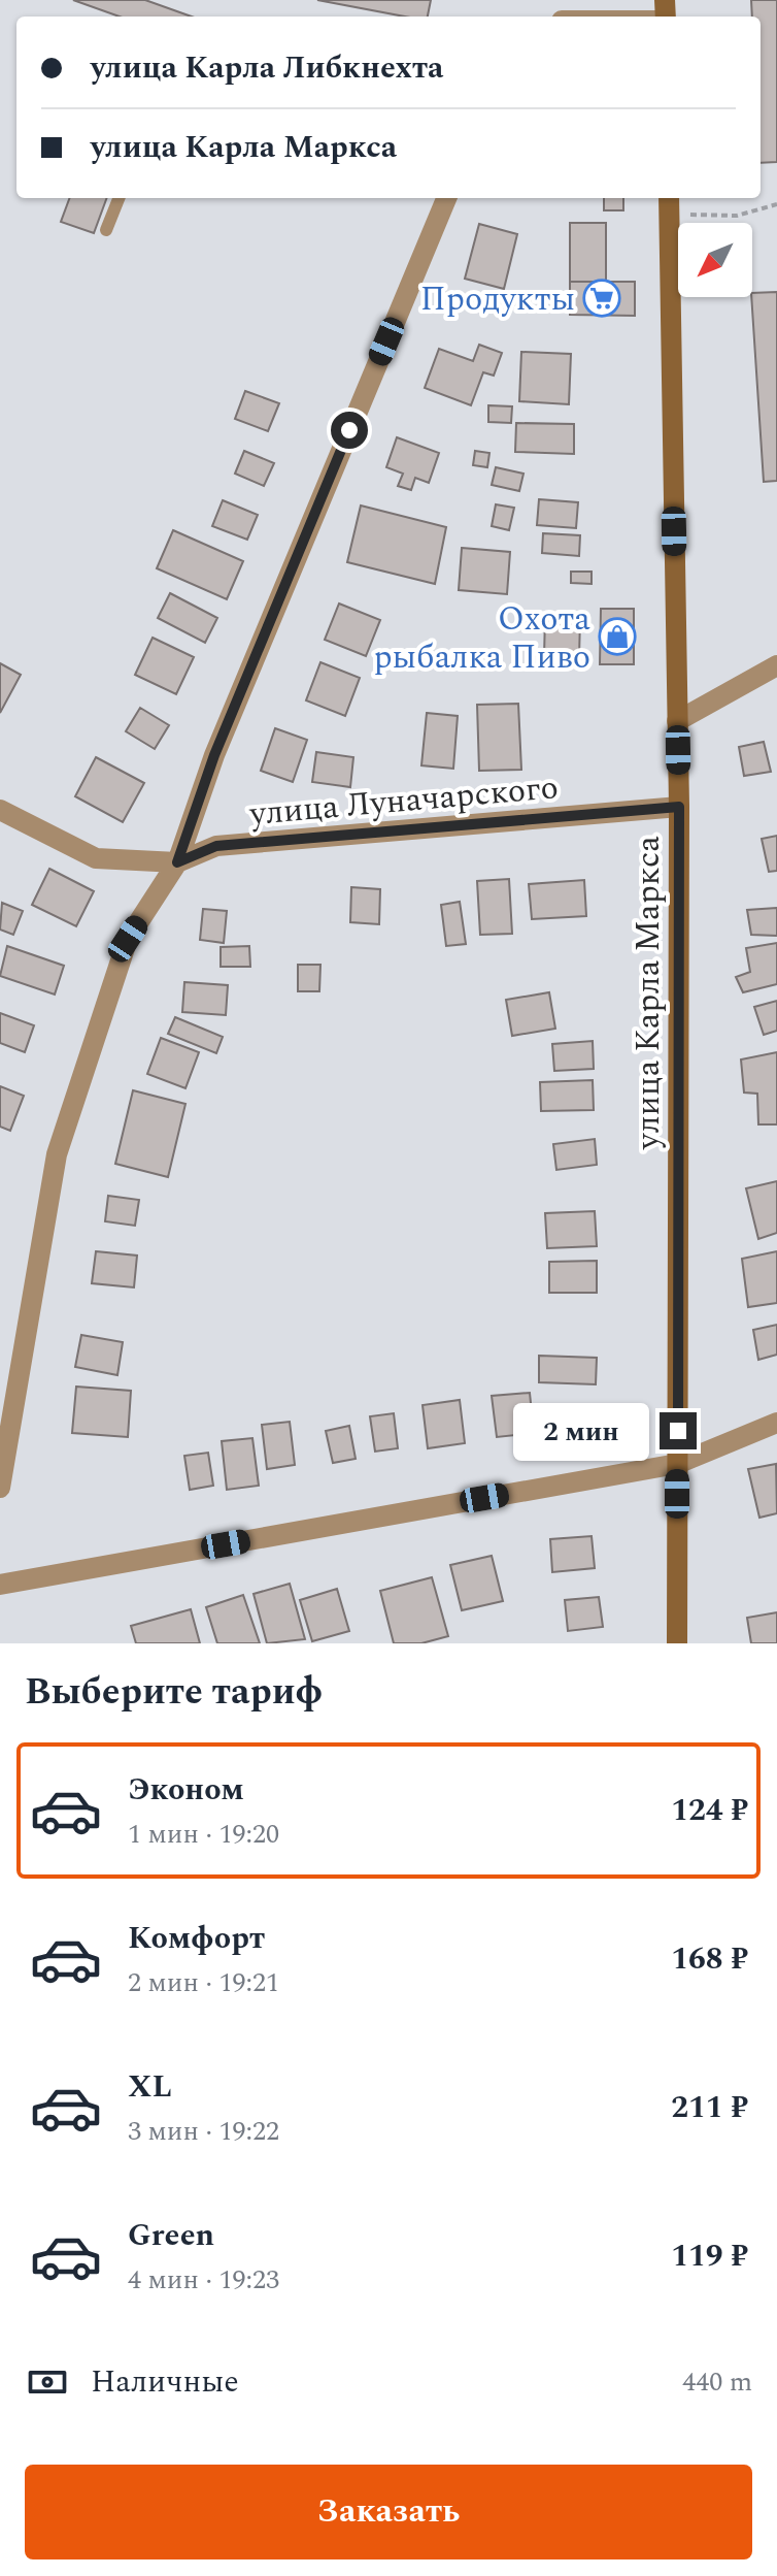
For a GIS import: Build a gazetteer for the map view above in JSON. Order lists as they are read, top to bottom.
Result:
{
  "streets": {
    "main road": ["улица Карла Маркса"],
    "street": ["улица Луначарского"]
  },
  "crossings": [
    ["улица Луначарского", "улица Карла Маркса"]
  ],
  "places": {
    "supermarket": ["Продукты"],
    "shop": ["Охота рыбалка Пиво"]
  },
  "north": "bottom left",
  "page": {
    "banner": ["улица Карла Либкнехта", "улица Карла Маркса"],
    "bubble": "2 мин",
    "heading": "Выберите тариф",
    "list": [
      {
        "name": "Эконом",
        "note": "1 мин · 19:20",
        "value": "124 ₽"
      },
      {
        "name": "Комфорт",
        "note": "2 мин · 19:21",
        "value": "168 ₽"
      },
      {
        "name": "XL",
        "note": "3 мин · 19:22",
        "value": "211 ₽"
      },
      {
        "name": "Green",
        "note": "4 мин · 19:23",
        "value": "119 ₽"
      }
    ],
    "pay": ["Наличные", "440 m"],
    "buttons": "Заказать"
  }
}
